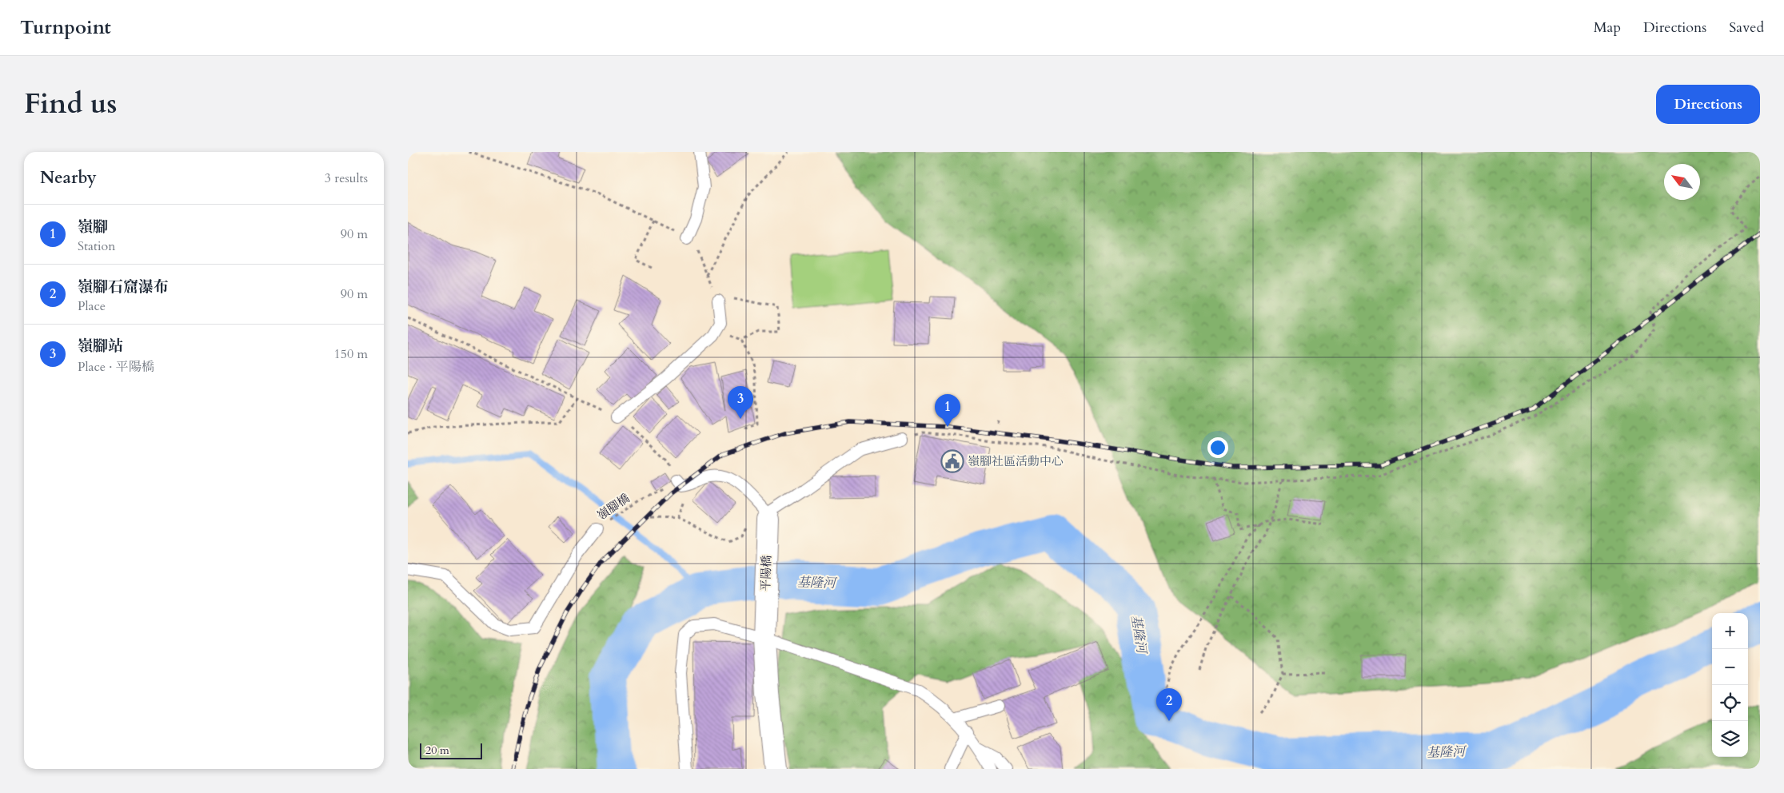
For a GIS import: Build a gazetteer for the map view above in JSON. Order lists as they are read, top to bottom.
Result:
{
  "streets": {
    "street": ["平陽橋"],
    "path": ["嶺腳橋"]
  },
  "water": ["基隆河"],
  "places": {
    "public building": ["嶺腳社區活動中心"]
  },
  "scale_bar": "20 m",
  "north": "top left",
  "page": {
    "header": "Turnpoint",
    "nav": ["Map", "Directions", "Saved"],
    "title": "Find us",
    "buttons": "Directions",
    "heading": ["Nearby", "3 results"],
    "list": [
      {
        "mark": "1",
        "name": "嶺腳",
        "note": "Station",
        "value": "90 m"
      },
      {
        "mark": "2",
        "name": "嶺腳石窟瀑布",
        "note": "Place",
        "value": "90 m"
      },
      {
        "mark": "3",
        "name": "嶺腳站",
        "note": "Place · 平陽橋",
        "value": "150 m"
      }
    ],
    "pins": ["3", "1", "2"],
    "map_buttons": ["+", "−"],
    "scale": "20 m"
  }
}
